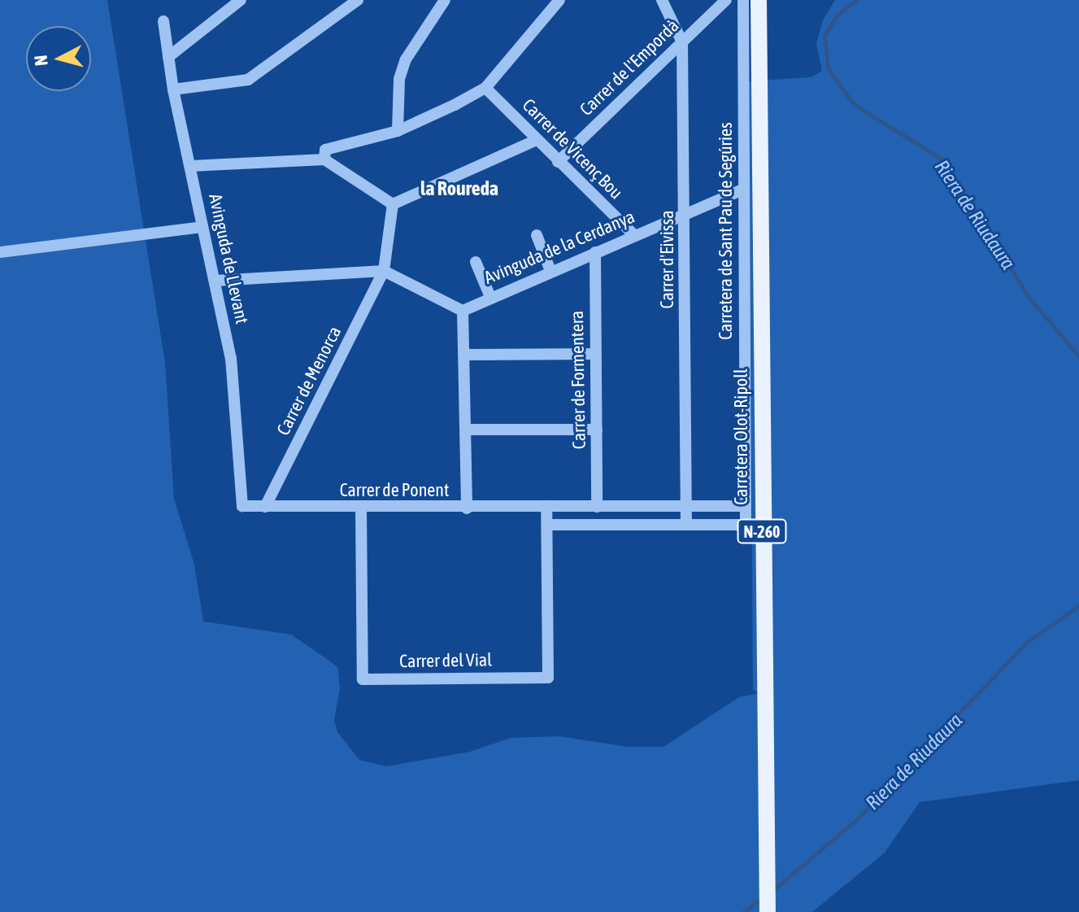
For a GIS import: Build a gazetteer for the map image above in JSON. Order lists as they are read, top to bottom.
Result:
{
  "streets": {
    "main road": ["Carretera Olot-Ripoll", "N-260"],
    "street": [
      "Carrer de l'Empordà",
      "Carrer de Vicenç Bou",
      "Carretera de Sant Pau de Segúries",
      "Avinguda de la Cerdanya",
      "Avinguda de Llevant",
      "Carrer d'Eivissa",
      "Carrer de Formentera",
      "Carrer de Menorca",
      "Carrer de Ponent",
      "Carrer del Vial"
    ]
  },
  "crossings": [
    ["Carrer de l'Empordà", "Carrer de Vicenç Bou"],
    ["Carrer de l'Empordà", "Carrer d'Eivissa"],
    ["Carrer de Vicenç Bou", "Avinguda de la Cerdanya"],
    ["Carretera de Sant Pau de Segúries", "Avinguda de la Cerdanya"],
    ["Carretera de Sant Pau de Segúries", "Carretera Olot-Ripoll"],
    ["Carretera de Sant Pau de Segúries", "Carrer de Ponent"],
    ["Avinguda de la Cerdanya", "Carrer d'Eivissa"],
    ["Avinguda de la Cerdanya", "Carrer de Formentera"],
    ["Avinguda de Llevant", "Carrer de Ponent"],
    ["Carrer d'Eivissa", "Carrer de Ponent"],
    ["Carrer de Formentera", "Carrer de Ponent"],
    ["Carrer de Menorca", "Carrer de Ponent"],
    ["Carrer de Ponent", "Carrer del Vial"]
  ],
  "districts": ["la Roureda"],
  "water": ["Riera de Riudaura"],
  "north": "left"
}
